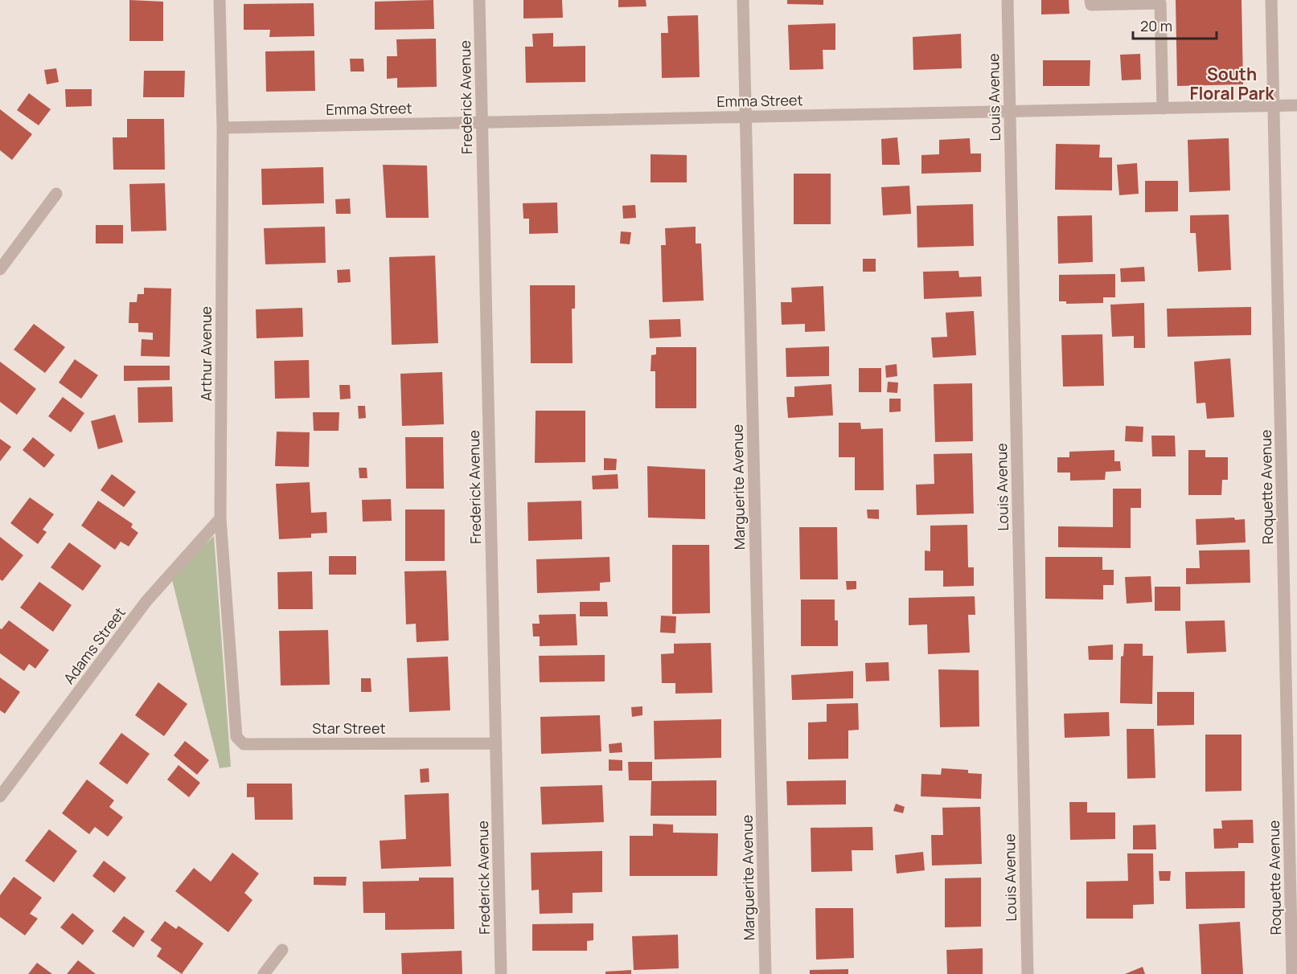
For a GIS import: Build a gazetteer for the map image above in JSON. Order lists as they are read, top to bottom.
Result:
{
  "streets": {
    "street": [
      "Frederick Avenue",
      "Louis Avenue",
      "Emma Street",
      "Arthur Avenue",
      "Marguerite Avenue",
      "Roquette Avenue",
      "Adams Street",
      "Star Street"
    ]
  },
  "crossings": [
    ["Frederick Avenue", "Emma Street"],
    ["Frederick Avenue", "Star Street"],
    ["Louis Avenue", "Emma Street"],
    ["Emma Street", "Arthur Avenue"],
    ["Emma Street", "Marguerite Avenue"],
    ["Emma Street", "Roquette Avenue"],
    ["Arthur Avenue", "Adams Street"],
    ["Arthur Avenue", "Star Street"]
  ],
  "districts": ["South Floral Park"],
  "scale_bar": "20 m"
}
